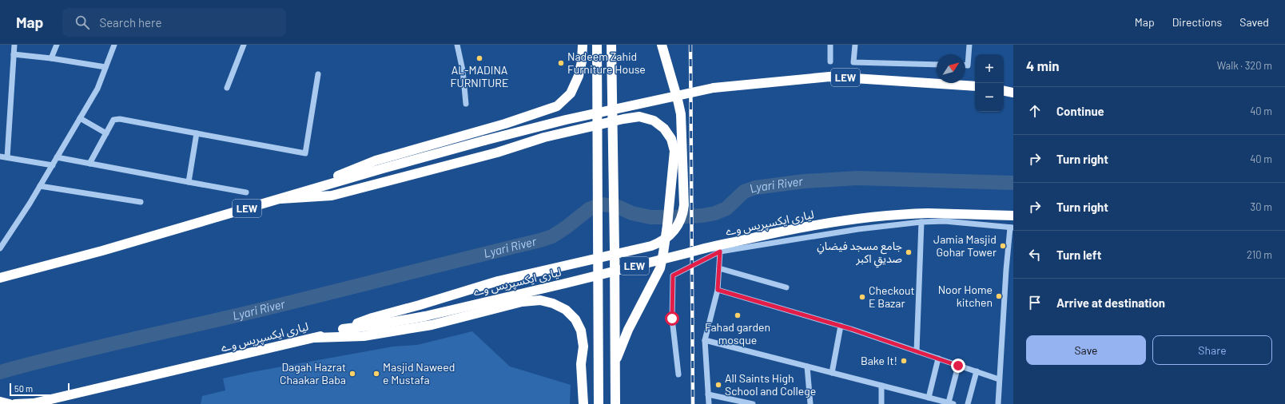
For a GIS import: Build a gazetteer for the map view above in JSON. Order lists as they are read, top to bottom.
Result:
{
  "streets": {
    "highway": ["LEW", "لیاری ایکسپریس وے"]
  },
  "crossings": [
    ["LEW", "لیاری ایکسپریس وے"]
  ],
  "water": ["Lyari River"],
  "places": [
    "AL-MADINA FURNITURE",
    "Nadeem Zahid Furniture House",
    "Jamia Masjid Gohar Tower",
    "جامع مسجد فیضانِ صدیقِ اکبر",
    "Noor Home kitchen",
    "Checkout E Bazar",
    "Fahad garden mosque",
    "Bake It!",
    "Dagah Hazrat Chaakar Baba",
    "Masjid Naweed e Mustafa",
    "All Saints High School and College"
  ],
  "scale_bar": "50 m",
  "north": "top right",
  "page": {
    "header": "Map",
    "search": "Search here",
    "nav": ["Map", "Directions", "Saved"],
    "heading": ["4 min", "Walk · 320 m"],
    "map_buttons": ["+", "−"],
    "list": [
      ["Continue", "40 m"],
      ["Turn right", "40 m"],
      ["Turn right", "30 m"],
      ["Turn left", "210 m"],
      "Arrive at destination"
    ],
    "buttons": ["Save", "Share"],
    "scale": "50 m"
  }
}
